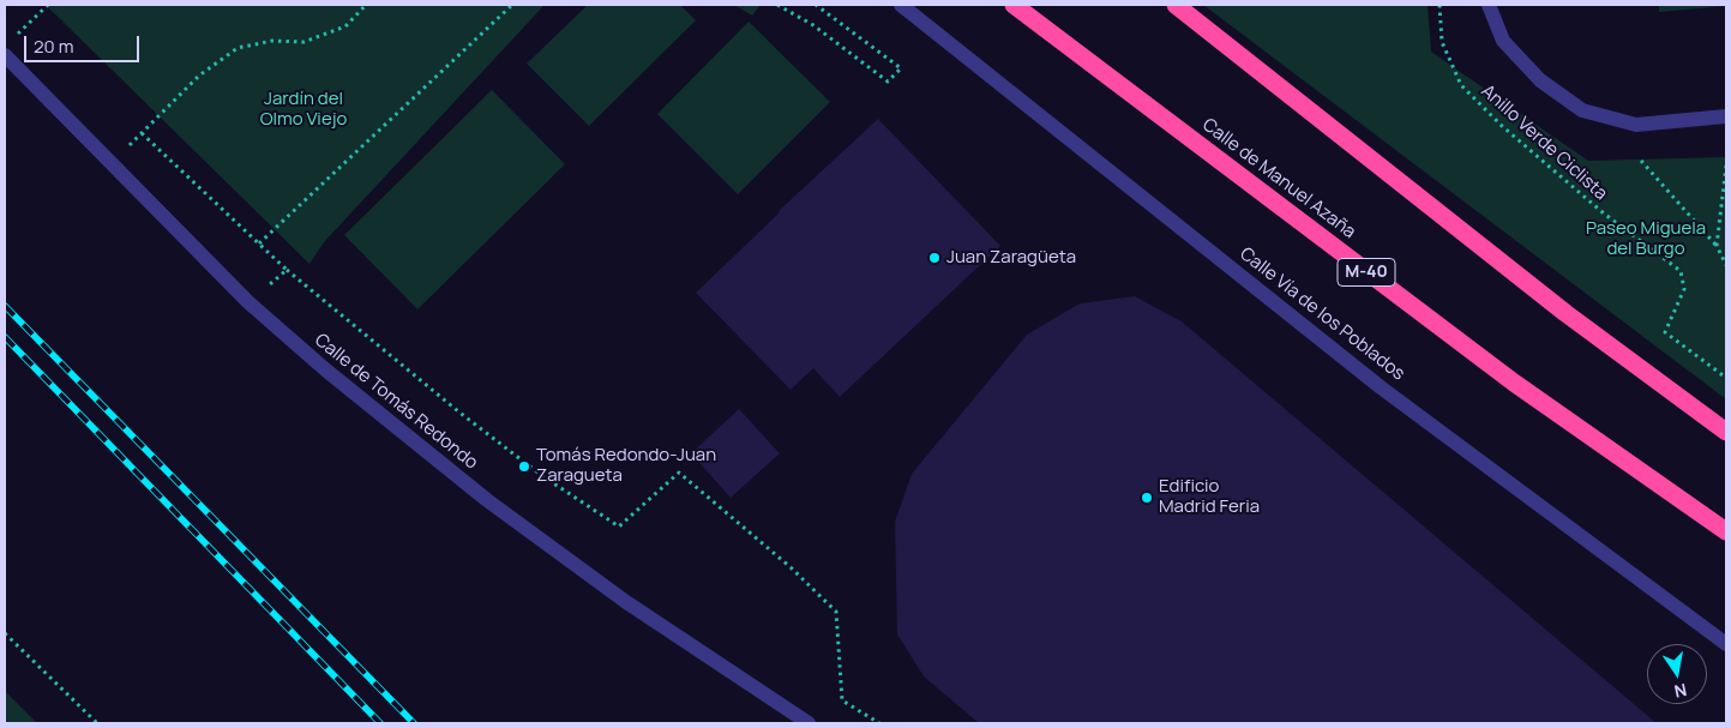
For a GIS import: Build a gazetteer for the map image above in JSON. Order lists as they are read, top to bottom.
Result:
{
  "streets": {
    "highway": ["Calle de Manuel Azaña", "M-40"],
    "street": ["Calle Vía de los Poblados", "Calle de Tomás Redondo"],
    "path": ["Anillo Verde Ciclista"]
  },
  "parks": ["Jardín del Olmo Viejo", "Paseo Miguela del Burgo"],
  "places": ["Juan Zaragüeta", "Tomás Redondo-Juan Zaragueta", "Edificio Madrid Feria"],
  "scale_bar": "20 m",
  "north": "bottom"
}
